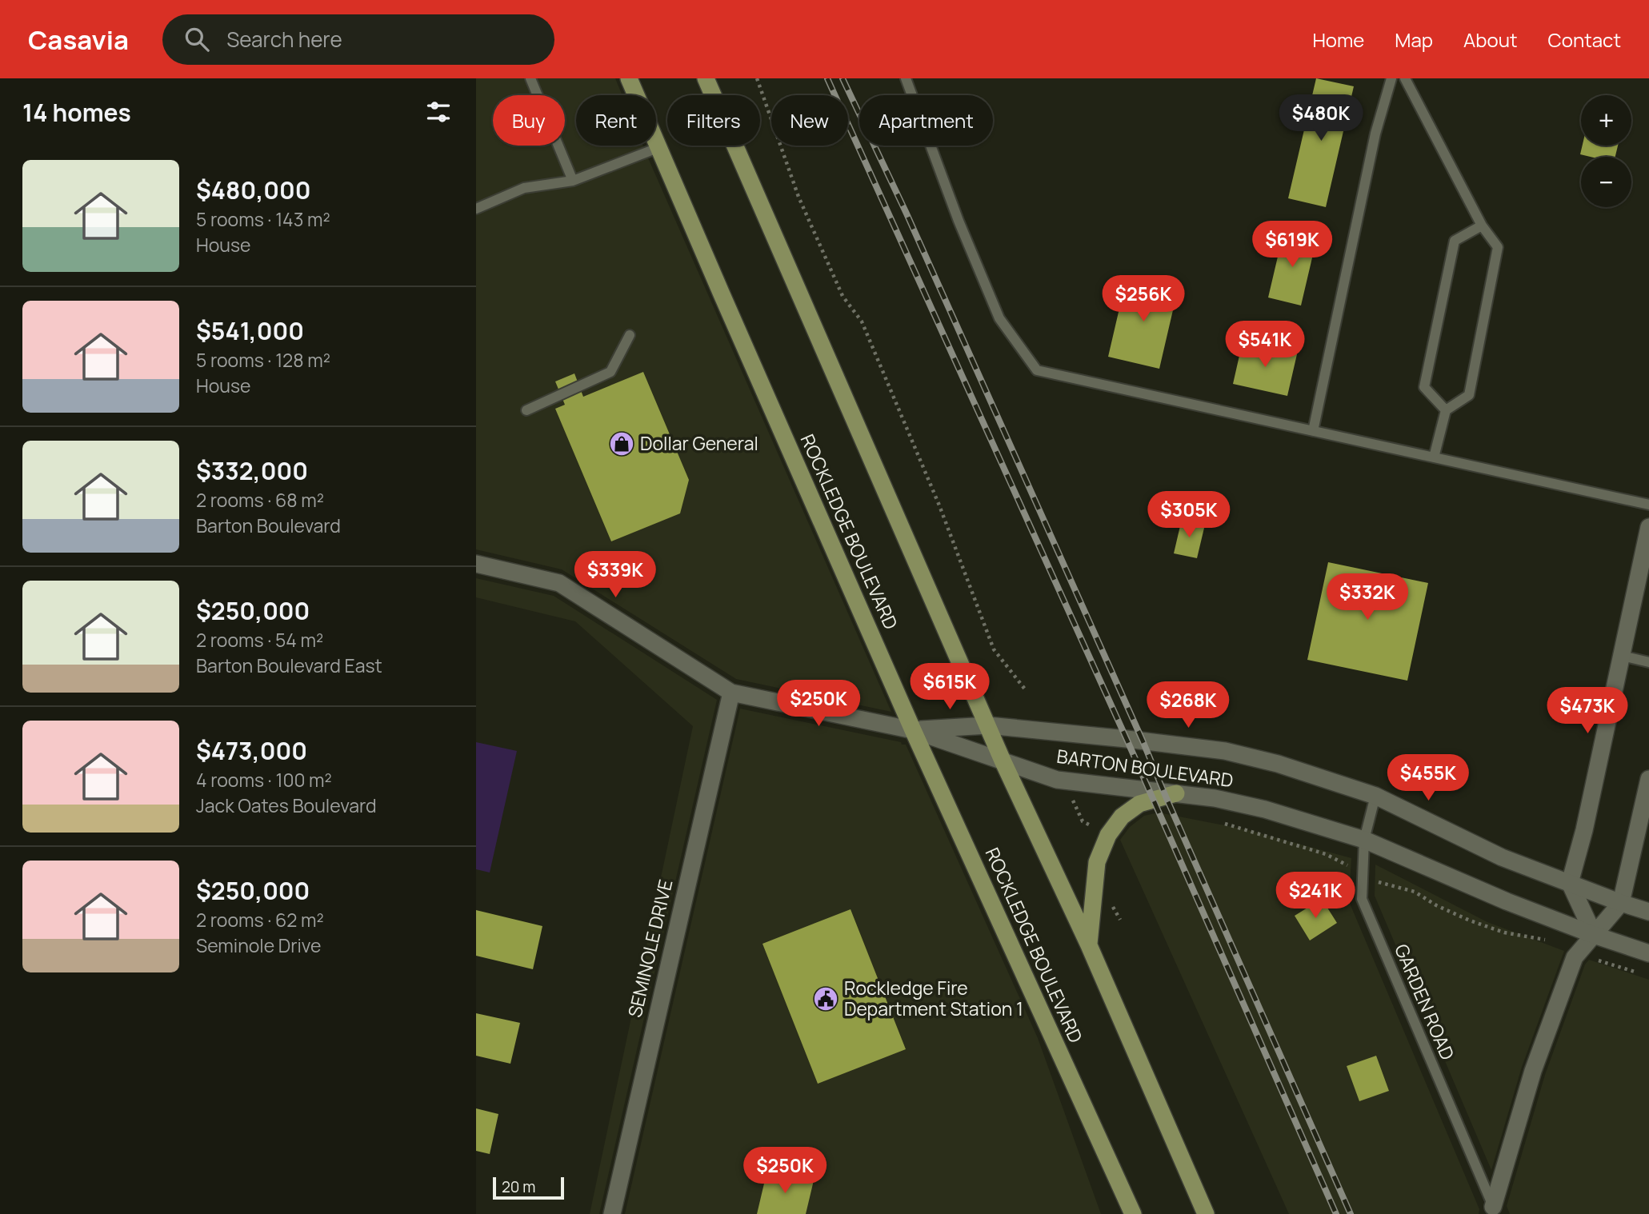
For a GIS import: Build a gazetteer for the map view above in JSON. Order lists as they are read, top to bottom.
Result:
{
  "streets": {
    "main road": ["ROCKLEDGE BOULEVARD"],
    "street": ["BARTON BOULEVARD", "SEMINOLE DRIVE"],
    "lane": ["GARDEN ROAD"]
  },
  "crossings": [
    ["ROCKLEDGE BOULEVARD", "BARTON BOULEVARD"],
    ["BARTON BOULEVARD", "GARDEN ROAD"]
  ],
  "places": {
    "shop": ["Dollar General"],
    "public building": ["Rockledge Fire Department Station 1"]
  },
  "scale_bar": "20 m",
  "page": {
    "header": "Casavia",
    "search": "Search here",
    "nav": [
      "Home",
      "Map",
      "About",
      "Contact"
    ],
    "heading": "14 homes",
    "price": [
      "$480K",
      "$619K",
      "$256K",
      "$541K",
      "$305K",
      "$339K",
      "$332K",
      "$615K",
      "$250K",
      "$268K",
      "$473K",
      "$455K",
      "$241K",
      "$250K"
    ],
    "map_buttons": ["+", "−"],
    "chip": [
      "Buy",
      "Rent",
      "Filters",
      "New",
      "Apartment"
    ],
    "list": [
      {
        "name": "$480,000",
        "note": "5 rooms · 143 m² · House"
      },
      {
        "name": "$541,000",
        "note": "5 rooms · 128 m² · House"
      },
      {
        "name": "$332,000",
        "note": "2 rooms · 68 m² · Barton Boulevard"
      },
      {
        "name": "$250,000",
        "note": "2 rooms · 54 m² · Barton Boulevard East"
      },
      {
        "name": "$473,000",
        "note": "4 rooms · 100 m² · Jack Oates Boulevard"
      },
      {
        "name": "$250,000",
        "note": "2 rooms · 62 m² · Seminole Drive"
      }
    ],
    "scale": "20 m"
  }
}
